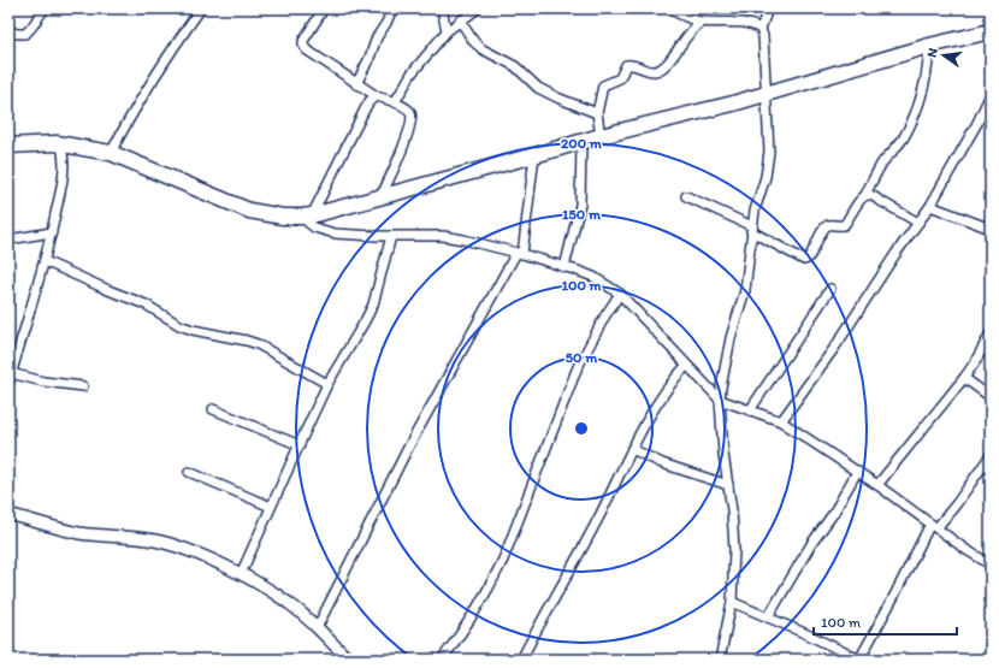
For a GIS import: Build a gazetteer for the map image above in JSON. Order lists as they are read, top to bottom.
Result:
{
  "scale_bar": "100 m",
  "north": "left",
  "rings": [
    "200 m",
    "150 m",
    "100 m",
    "50 m"
  ]
}
